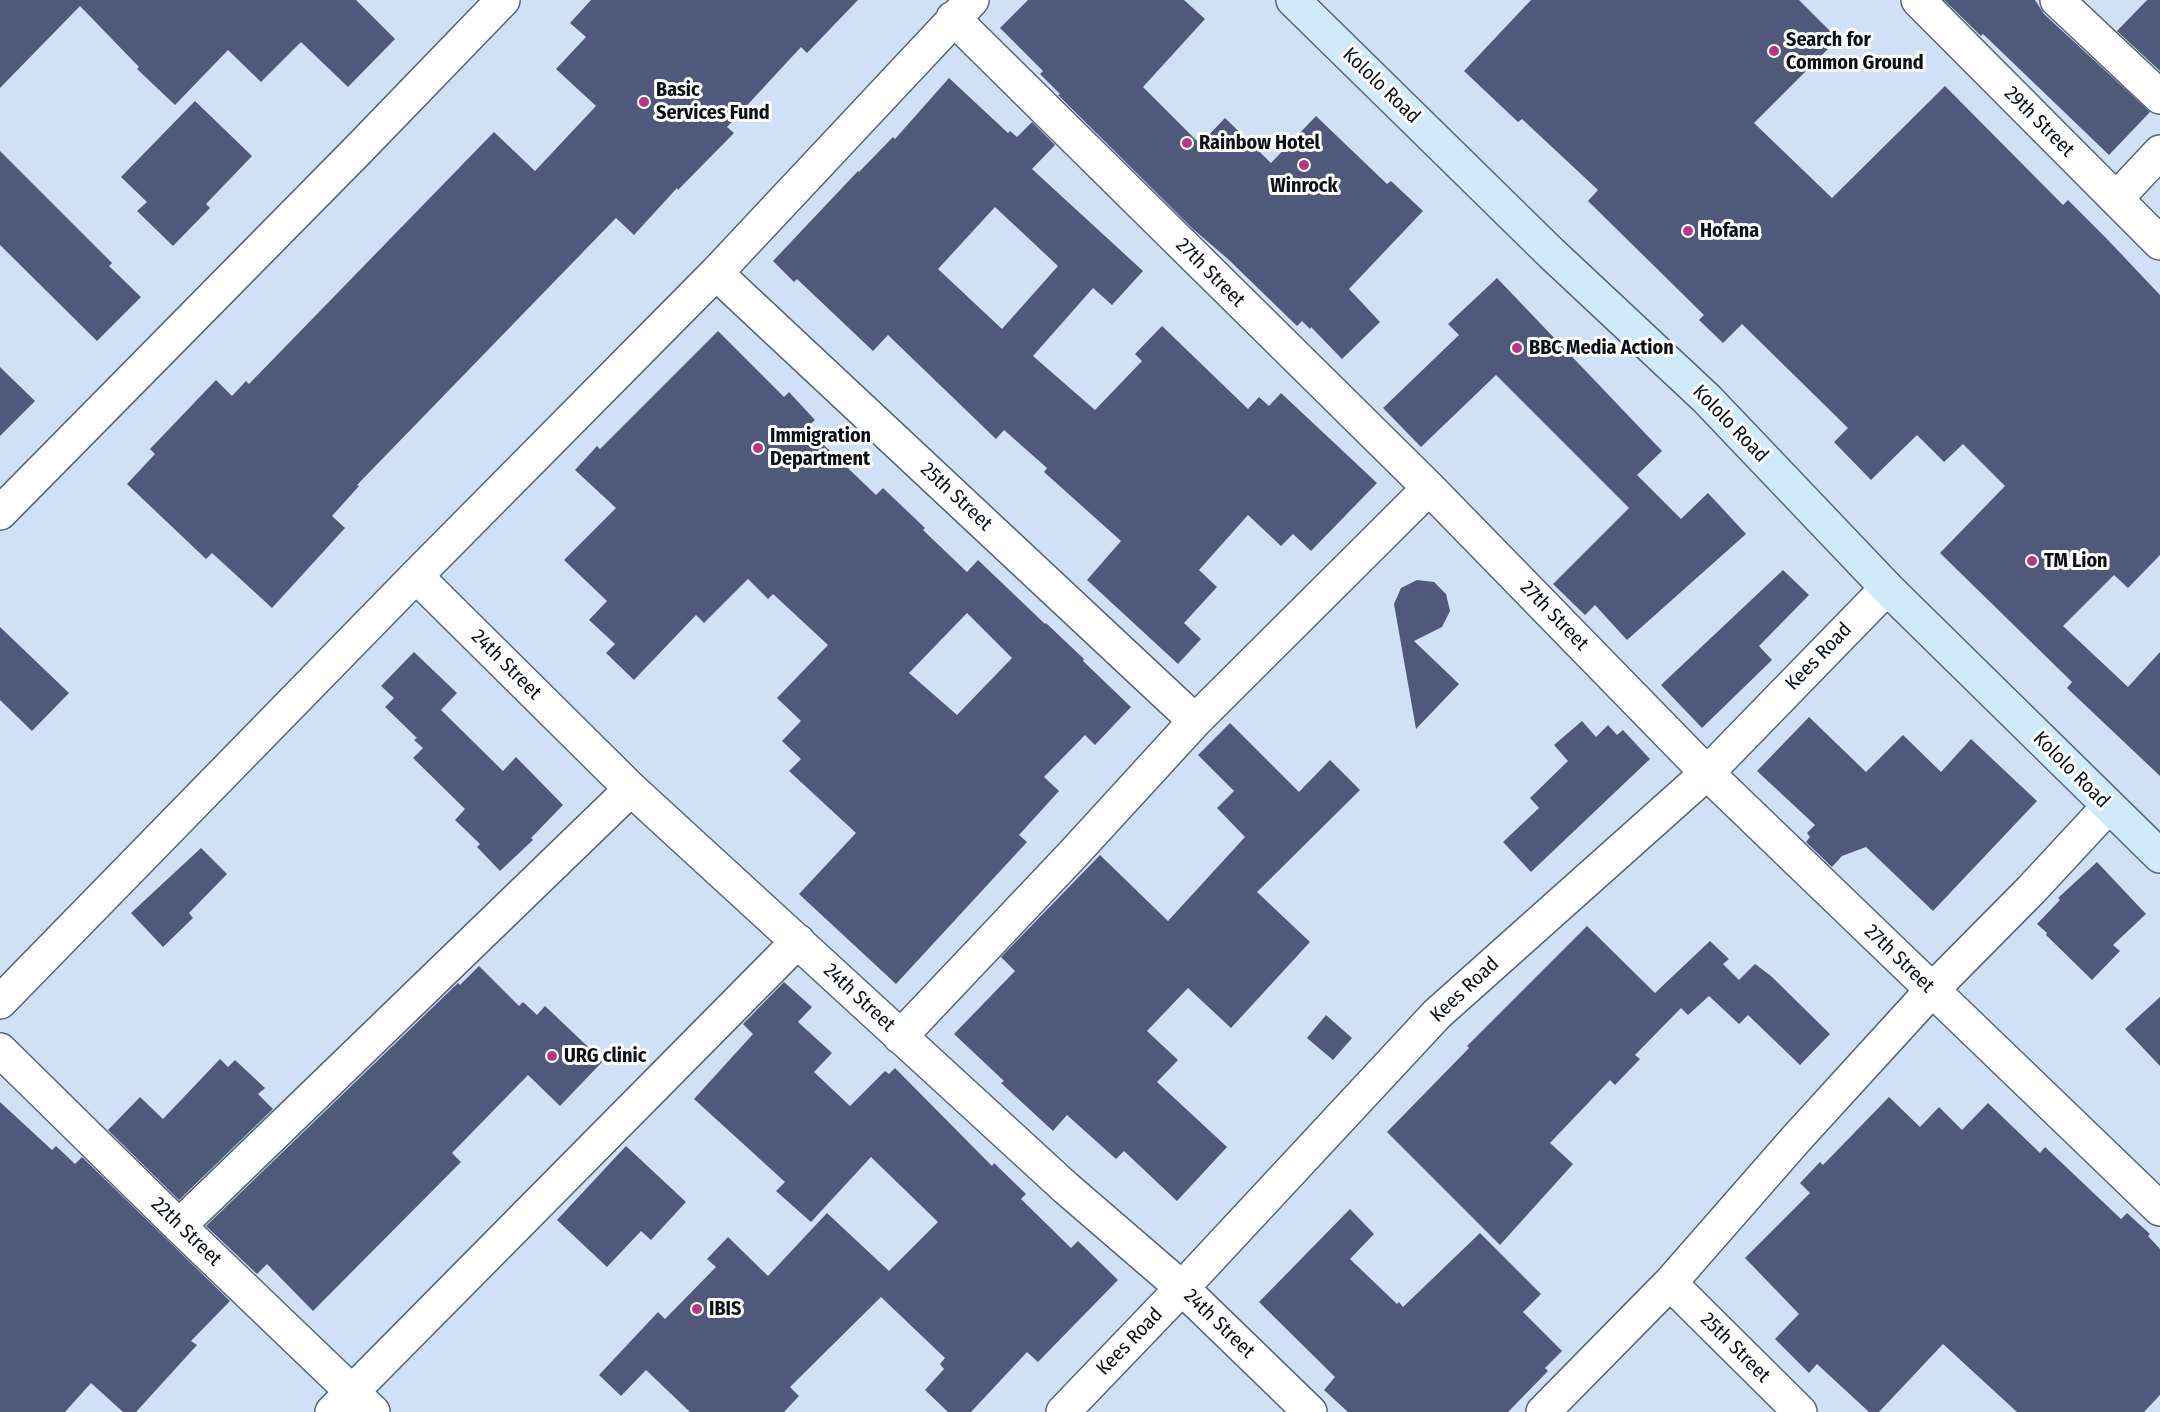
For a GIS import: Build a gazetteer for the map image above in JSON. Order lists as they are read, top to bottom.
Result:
{
  "streets": {
    "street": [
      "Kololo Road",
      "29th Street",
      "27th Street",
      "25th Street",
      "Kees Road",
      "24th Street",
      "22th Street"
    ]
  },
  "crossings": [
    ["Kololo Road", "Kees Road"],
    ["27th Street", "Kees Road"],
    ["Kees Road", "24th Street"]
  ],
  "places": [
    "Search for Common Ground",
    "Basic Services Fund",
    "Rainbow Hotel",
    "Winrock",
    "Hofana",
    "BBC Media Action",
    "Immigration Department",
    "TM Lion",
    "URG clinic",
    "IBIS"
  ]
}
